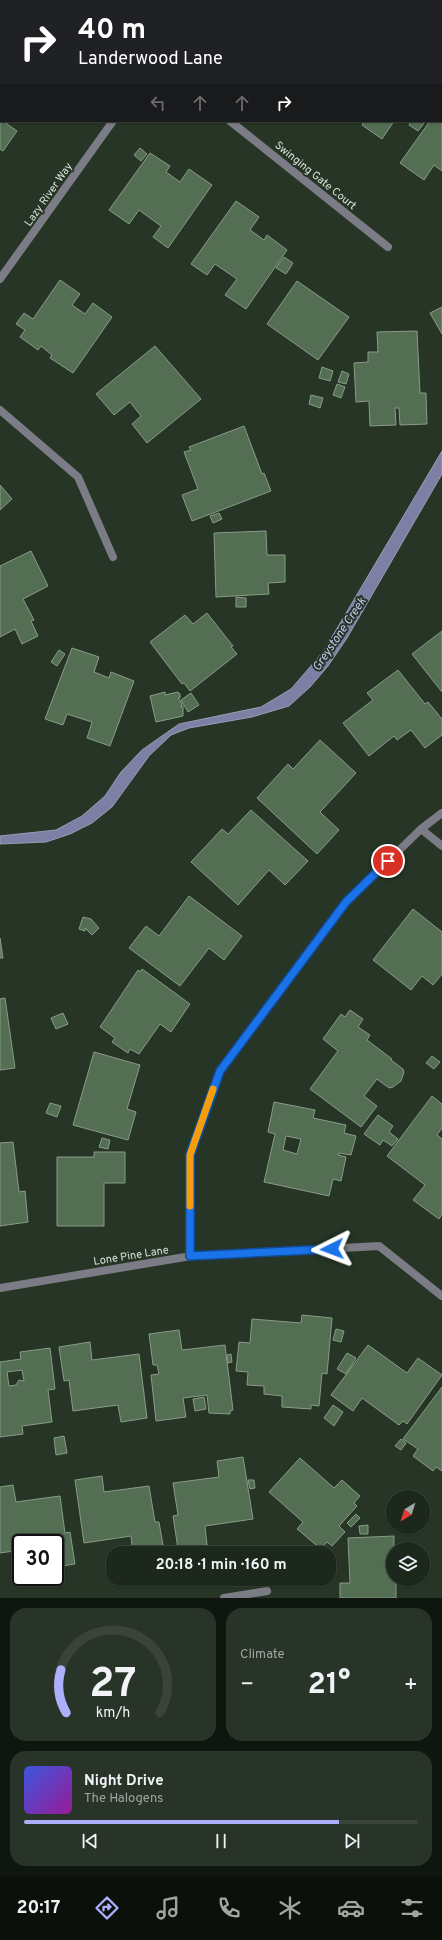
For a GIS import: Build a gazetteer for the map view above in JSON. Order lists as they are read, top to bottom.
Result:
{
  "streets": {
    "street": ["Swinging Gate Court", "Lazy River Way", "Lone Pine Lane"]
  },
  "water": ["Greystone Creek"],
  "north": "bottom left",
  "page": {
    "turn": ["40 m", "Landerwood Lane"],
    "limit": "30",
    "trip": "20:18 · 1 min · 160 m",
    "tile": "Climate",
    "heat": ["−", "21°", "+"],
    "song": ["Night Drive", "The Halogens"],
    "tabs": "20:17",
    "gauge": ["27", "km/h"]
  }
}
